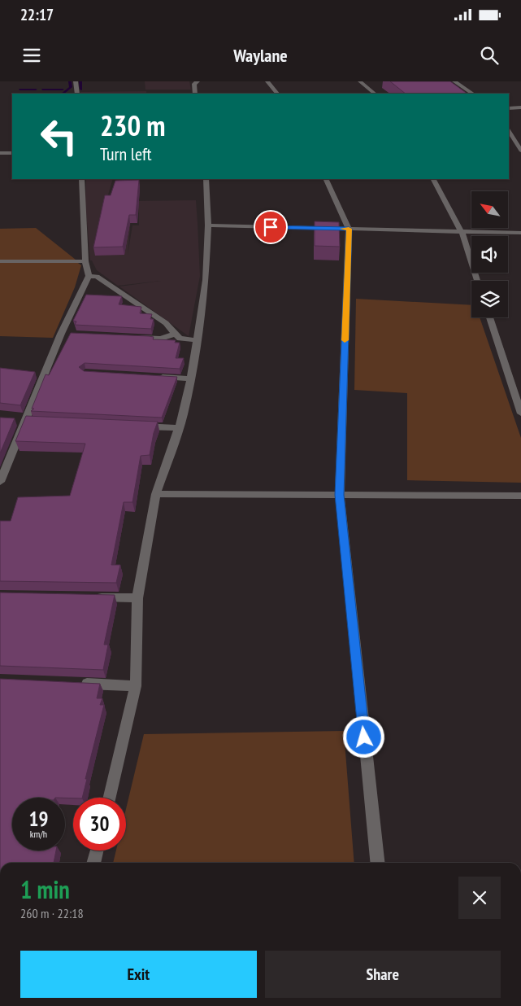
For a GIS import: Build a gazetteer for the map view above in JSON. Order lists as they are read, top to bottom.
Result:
{
  "north": "top left",
  "page": {
    "status": "22:17",
    "header": "Waylane",
    "turn": ["230 m", "Turn left"],
    "speed": "19 km/h",
    "limit": "30",
    "heading": ["1 min", "260 m · 22:18"],
    "buttons": ["Exit", "Share"]
  }
}
